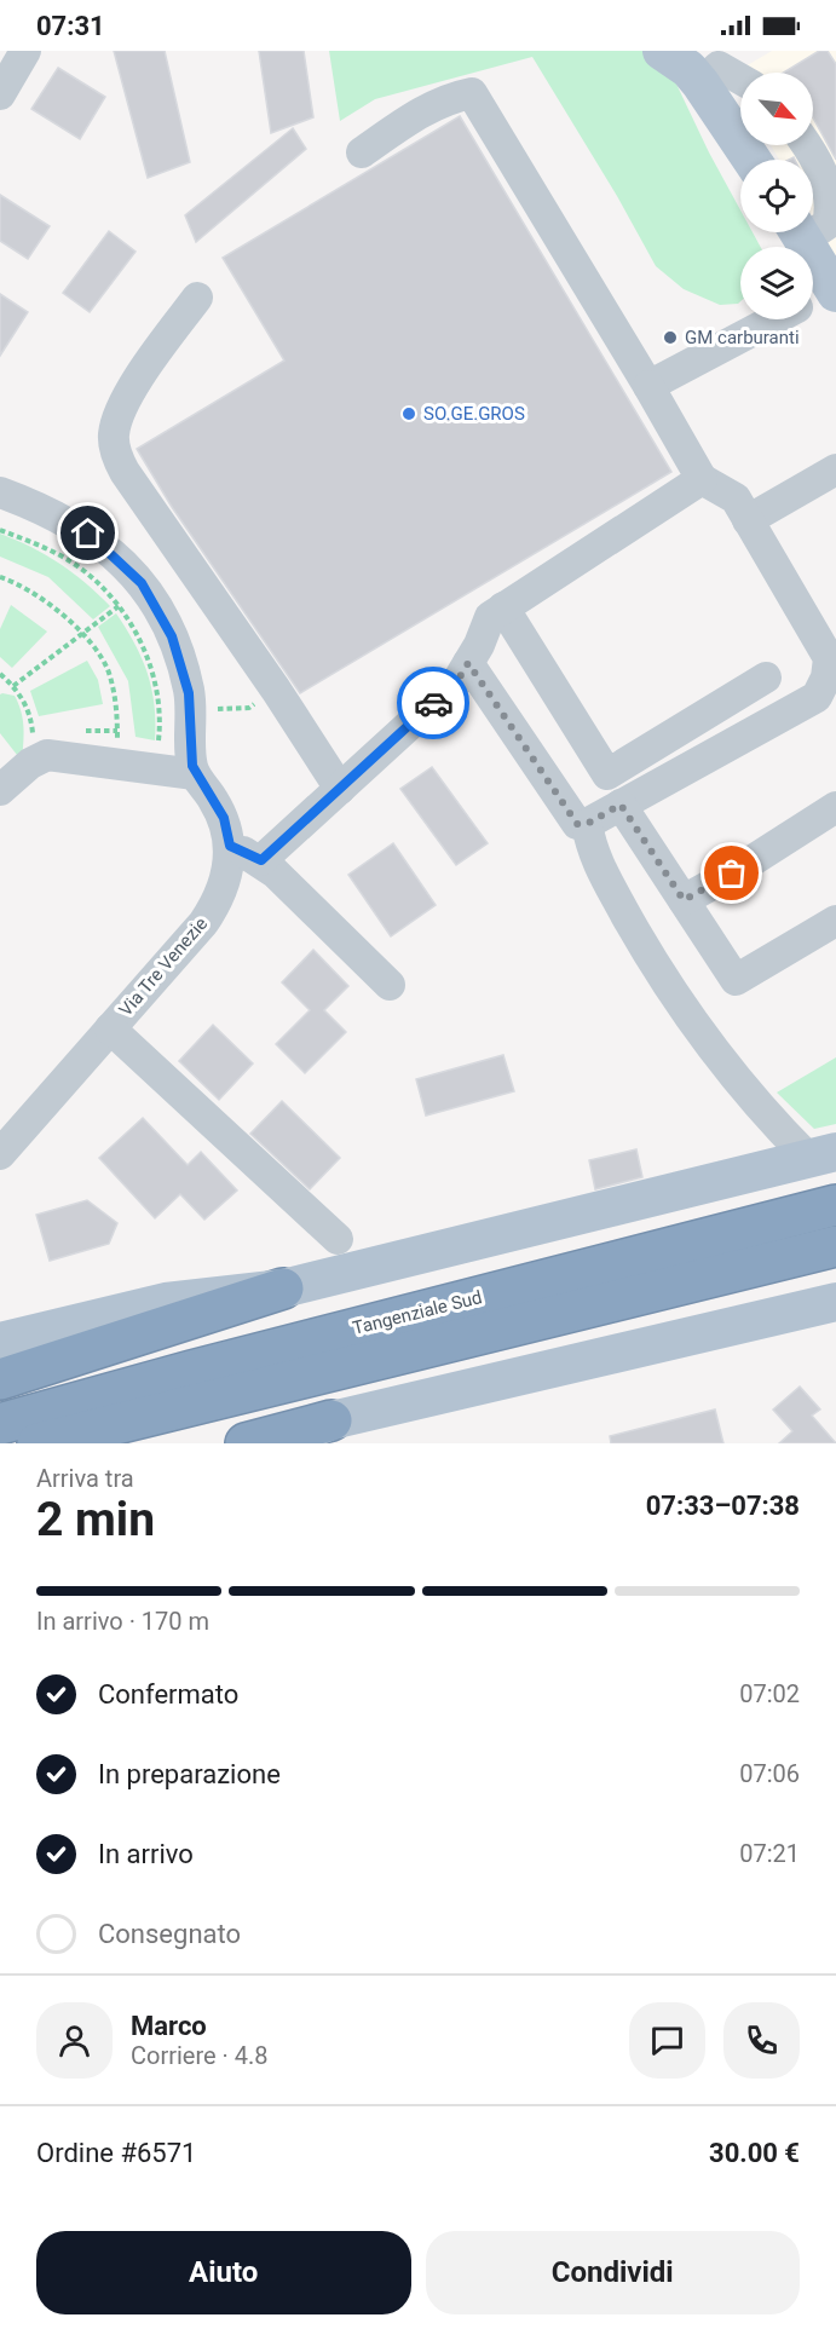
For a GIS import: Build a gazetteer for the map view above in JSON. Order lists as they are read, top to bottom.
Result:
{
  "streets": {
    "highway": ["Tangenziale Sud"],
    "street": ["Via Tre Venezie"]
  },
  "places": ["GM carburanti", "SO.GE.GROS"],
  "north": "bottom right",
  "page": {
    "status": "07:31",
    "heading": ["2 min", "Arriva tra", "07:33–07:38"],
    "panel": [
      "Marco",
      "Corriere · 4.8",
      "Ordine #6571",
      "30.00 €"
    ],
    "bar": "In arrivo · 170 m",
    "list": [
      ["Confermato", "07:02"],
      ["In preparazione", "07:06"],
      ["In arrivo", "07:21"],
      "Consegnato"
    ],
    "buttons": ["Aiuto", "Condividi"]
  }
}
